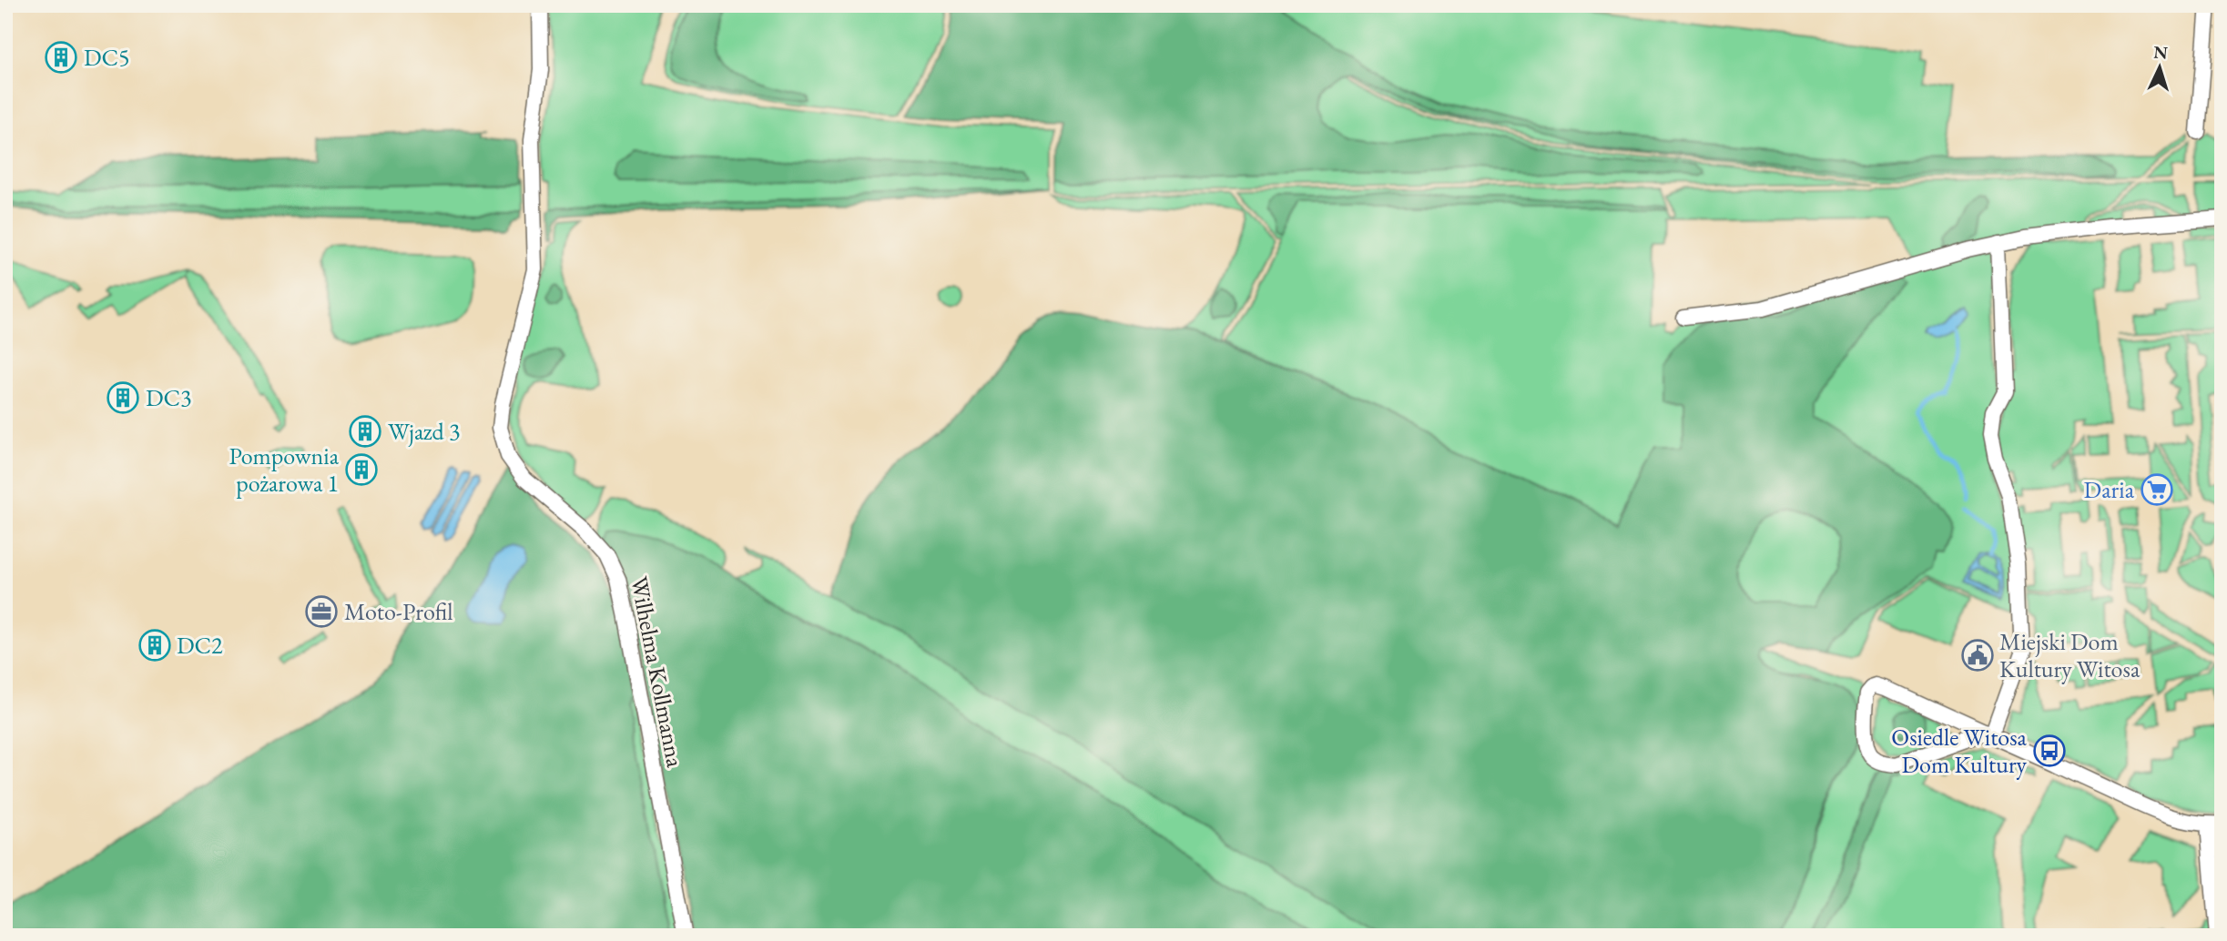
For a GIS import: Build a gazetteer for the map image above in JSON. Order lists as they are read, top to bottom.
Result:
{
  "streets": {
    "street": ["Wilhelma Kollmanna"]
  },
  "places": {
    "building": [
      "DC5",
      "DC3",
      "Wjazd 3",
      "Pompownia pożarowa 1",
      "DC2"
    ],
    "supermarket": ["Daria"],
    "office": ["Moto-Profil"],
    "public building": ["Miejski Dom Kultury Witosa"],
    "bus stop": ["Osiedle Witosa Dom Kultury"]
  },
  "north": "top"
}
